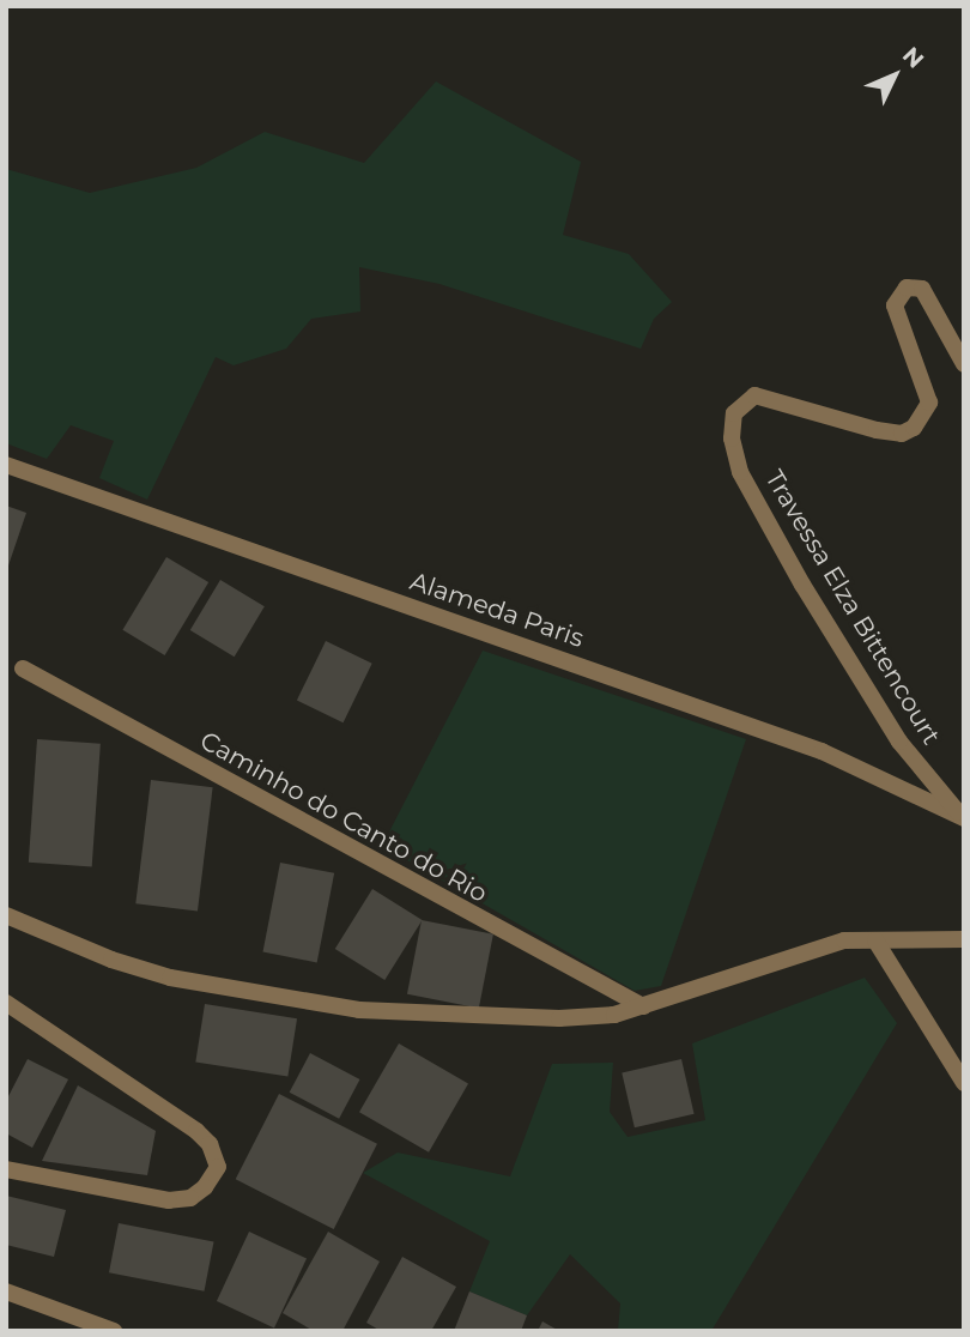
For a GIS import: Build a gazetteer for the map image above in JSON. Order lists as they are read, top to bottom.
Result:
{
  "streets": {
    "street": ["Travessa Elza Bittencourt", "Alameda Paris", "Caminho do Canto do Rio"]
  },
  "crossings": [
    ["Travessa Elza Bittencourt", "Alameda Paris"]
  ],
  "north": "top right"
}
